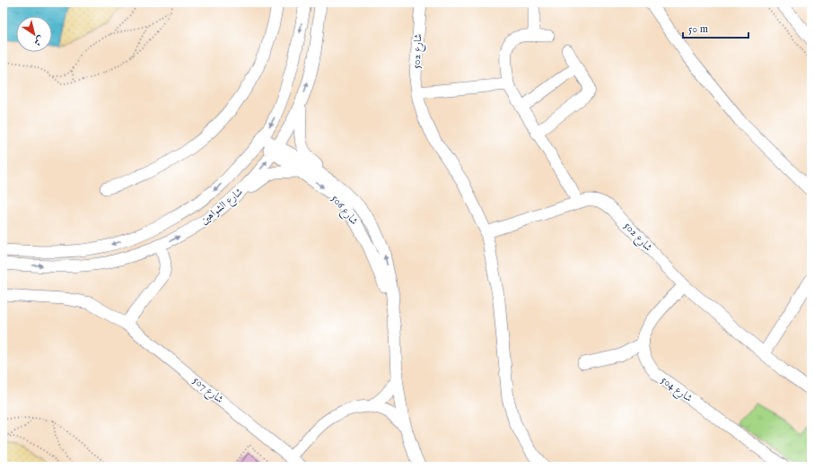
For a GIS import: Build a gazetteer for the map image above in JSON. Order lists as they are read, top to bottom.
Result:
{
  "streets": {
    "street": [
      "شارع 502",
      "شارع الشواهين",
      "شارع 506",
      "شارع 504",
      "شارع 507"
    ]
  },
  "crossings": [
    ["شارع 502", "شارع 504"],
    ["شارع الشواهين", "شارع 506"]
  ],
  "scale_bar": "50 m",
  "north": "bottom right"
}
